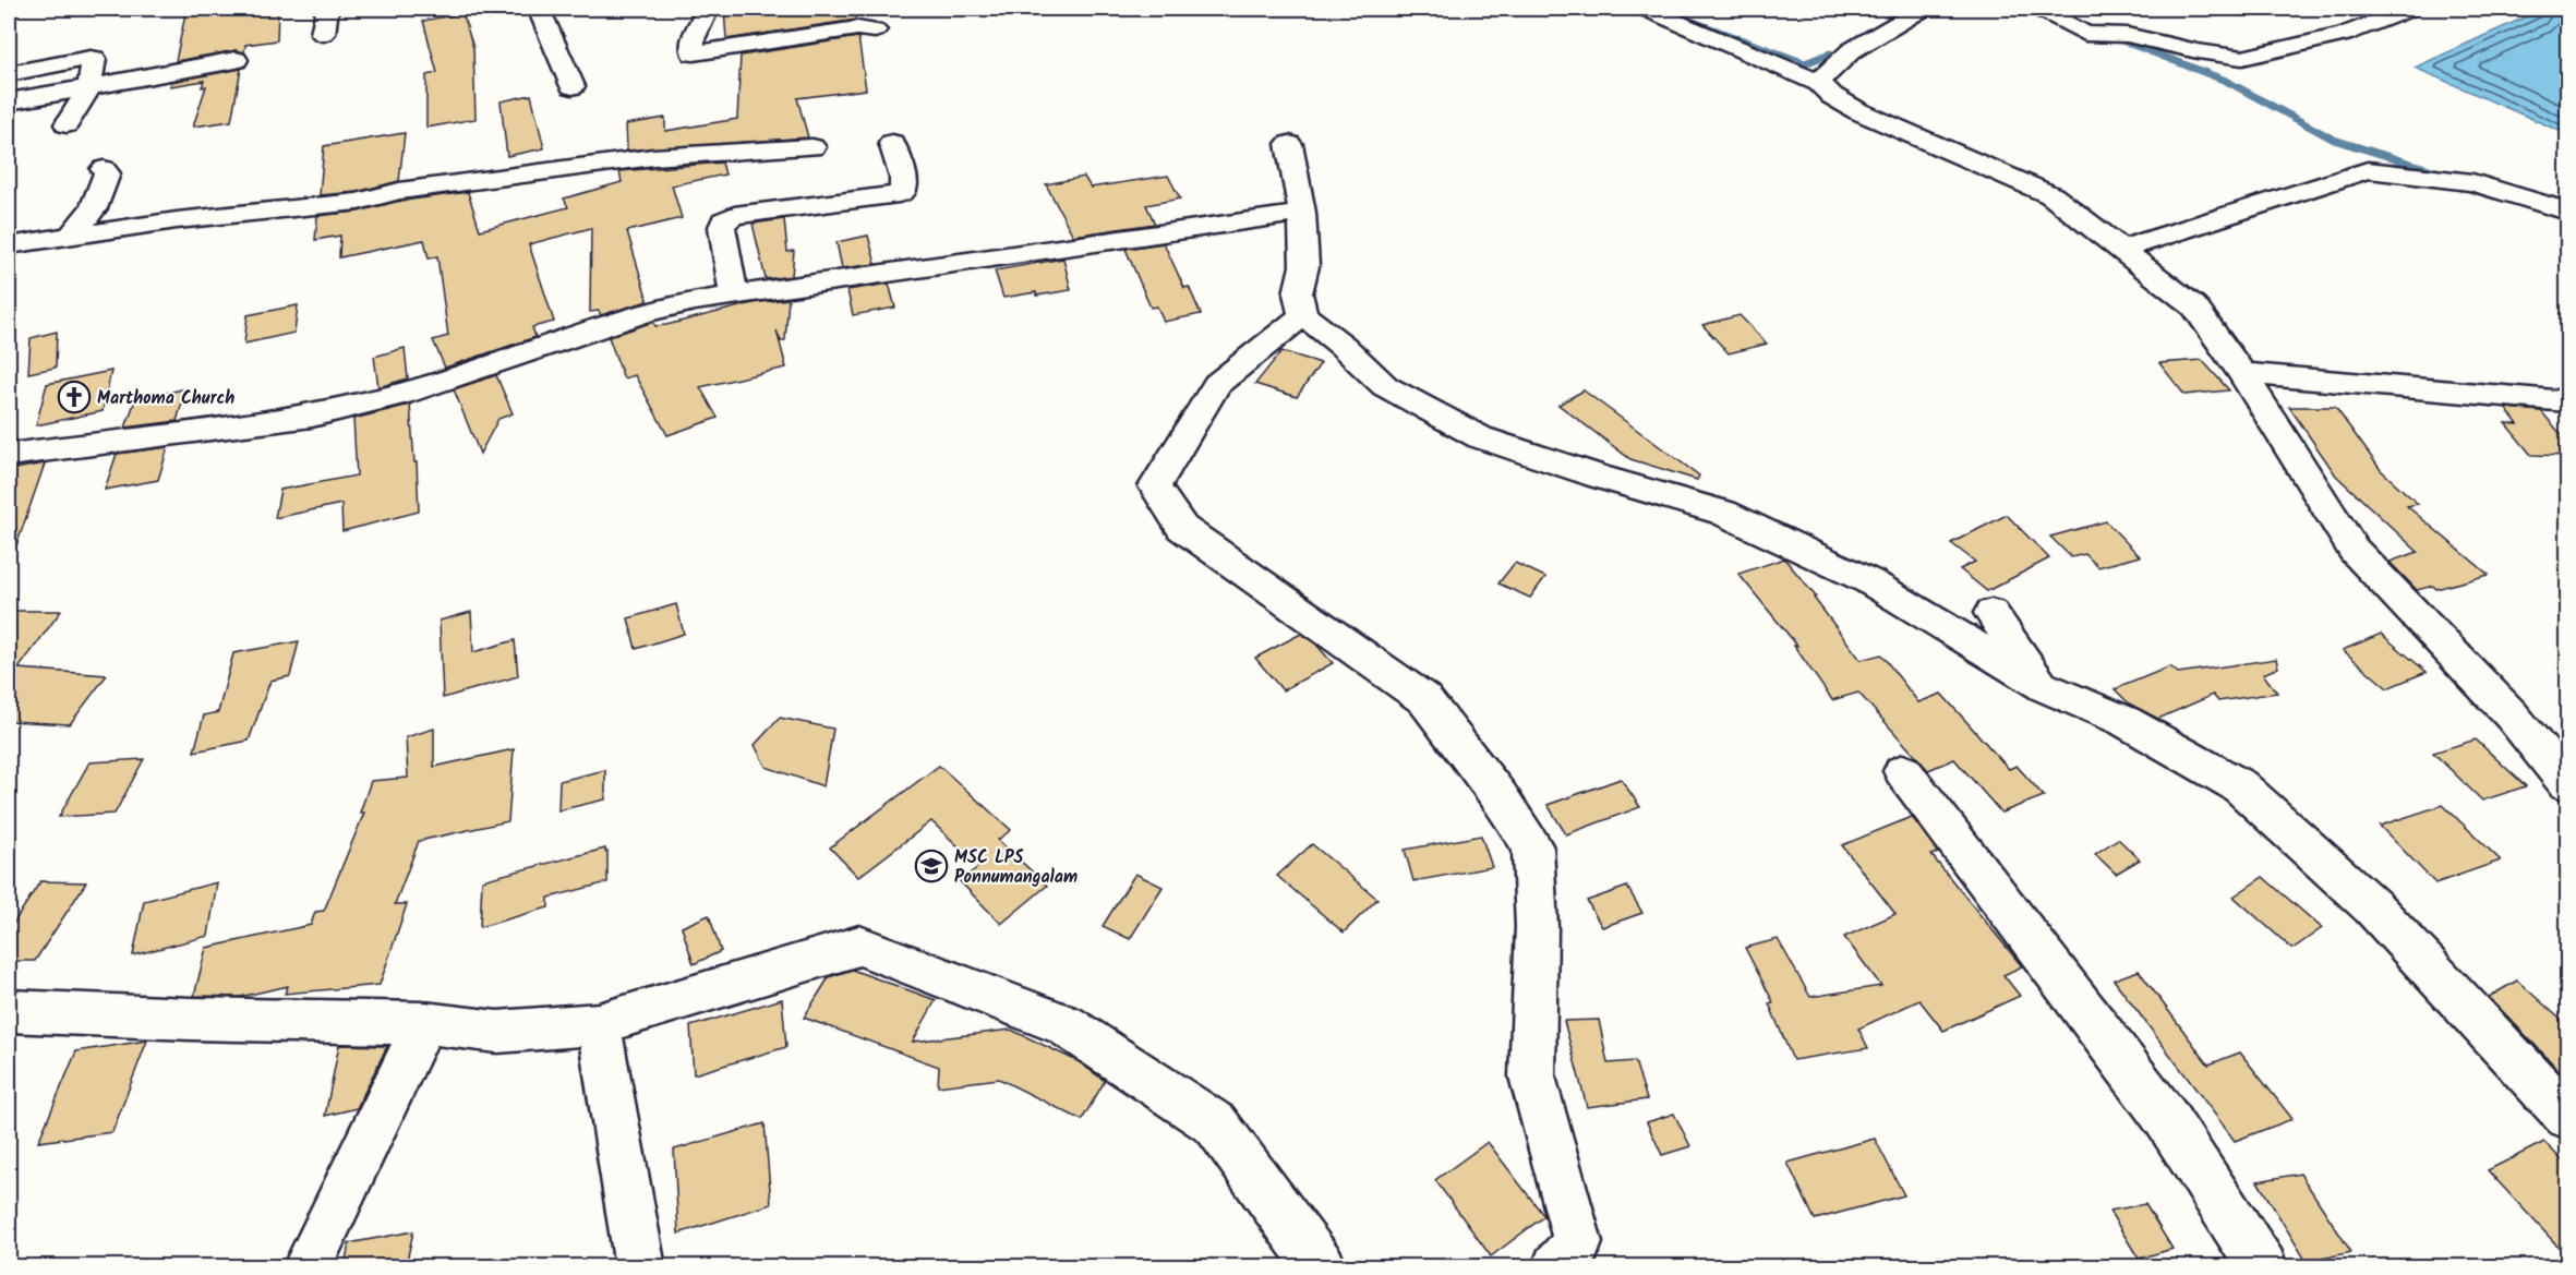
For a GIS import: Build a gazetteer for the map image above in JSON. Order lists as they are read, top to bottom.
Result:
{
  "places": {
    "church": ["Marthoma Church"],
    "school or university": ["MSC LPS Ponnumangalam"]
  }
}
